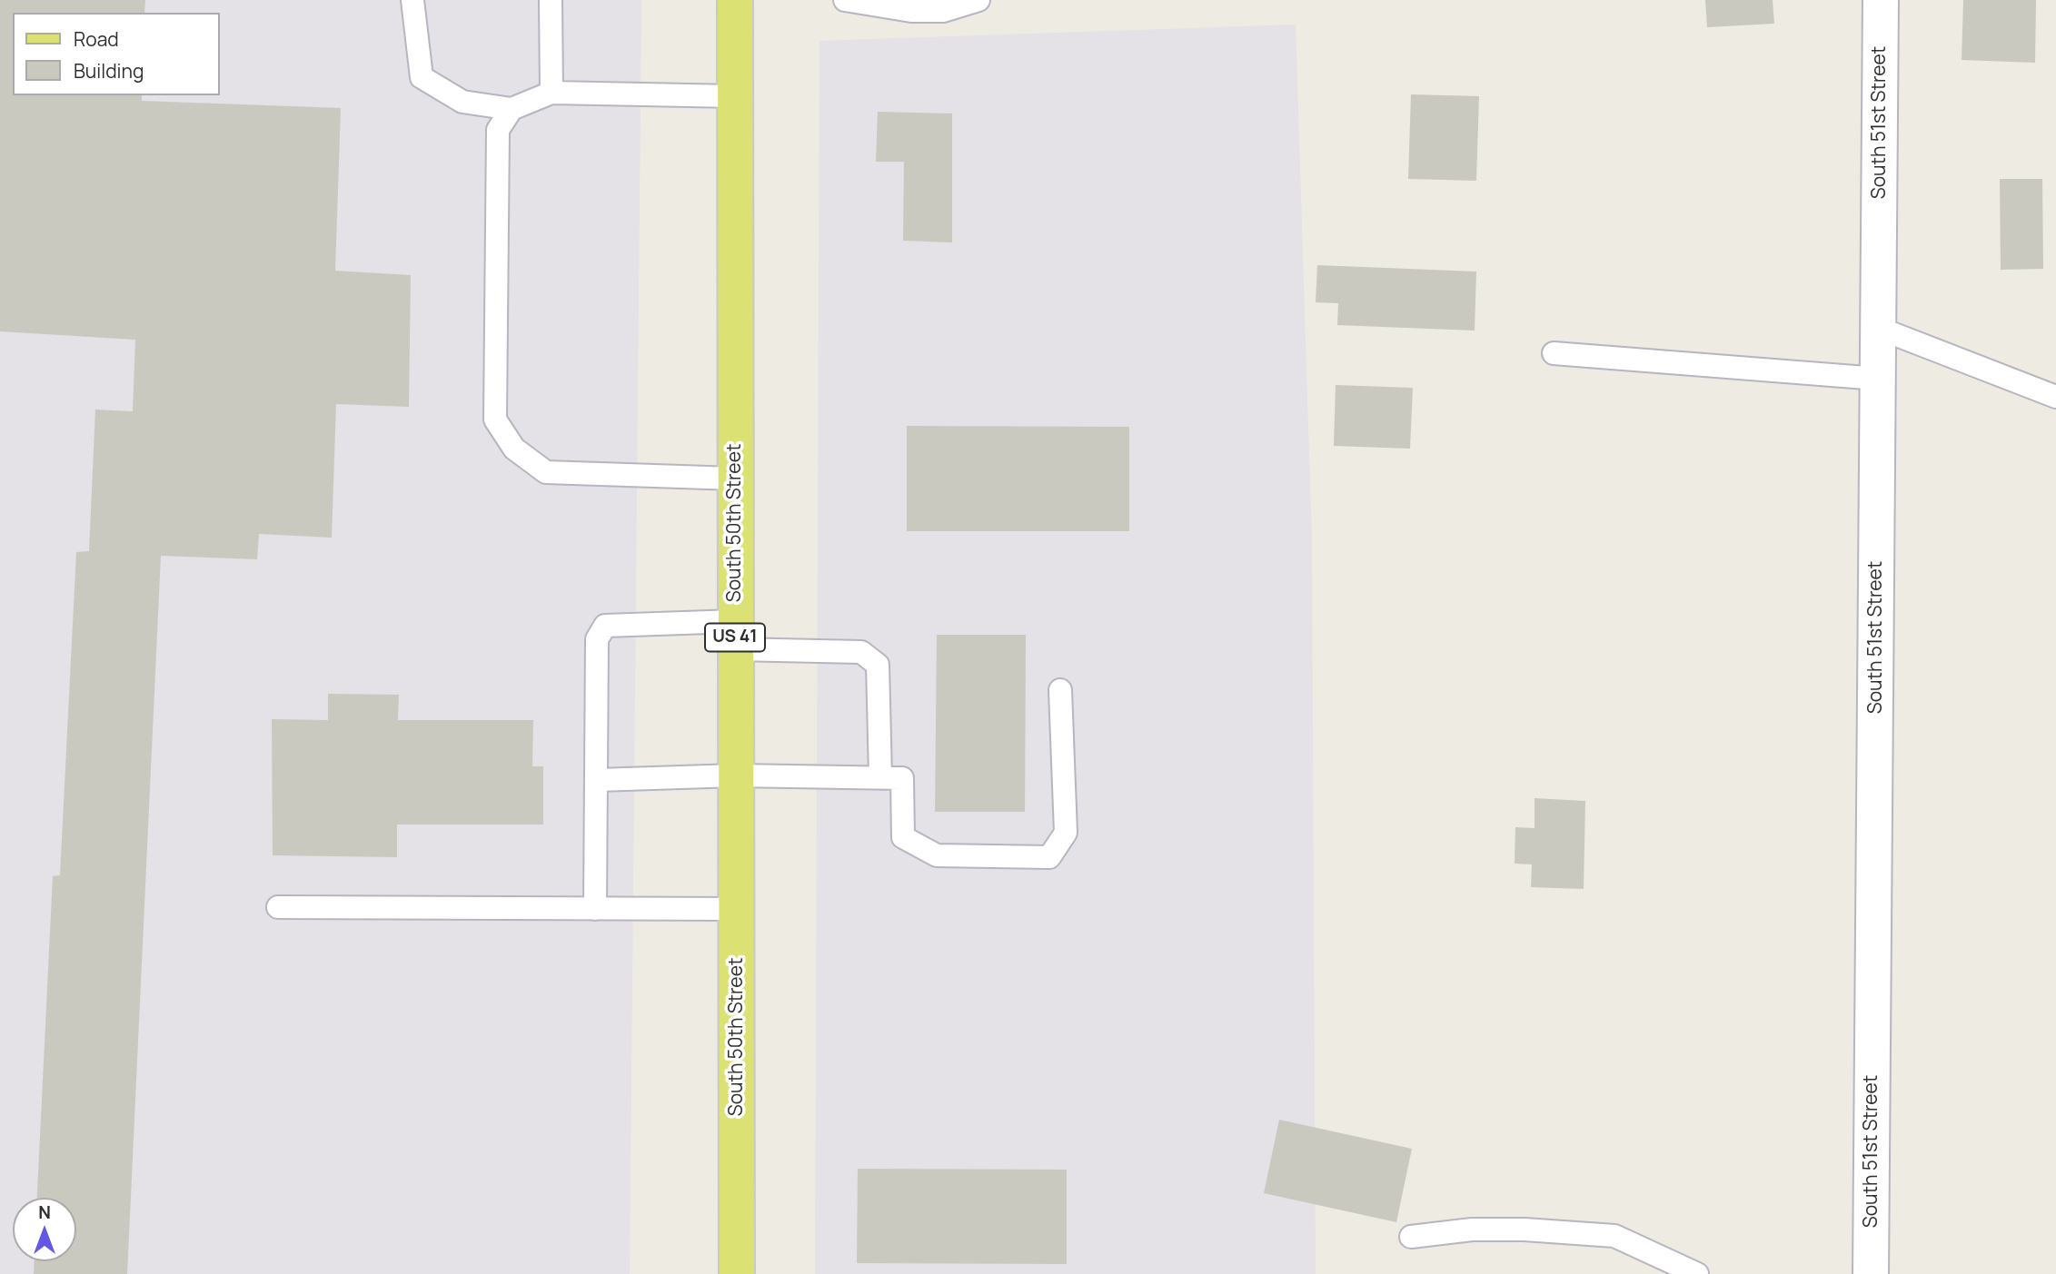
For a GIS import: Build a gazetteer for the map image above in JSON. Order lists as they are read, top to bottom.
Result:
{
  "streets": {
    "main road": ["South 50th Street", "US 41"],
    "street": ["South 51st Street"]
  },
  "legend": ["Road", "Building"],
  "north": "top"
}
